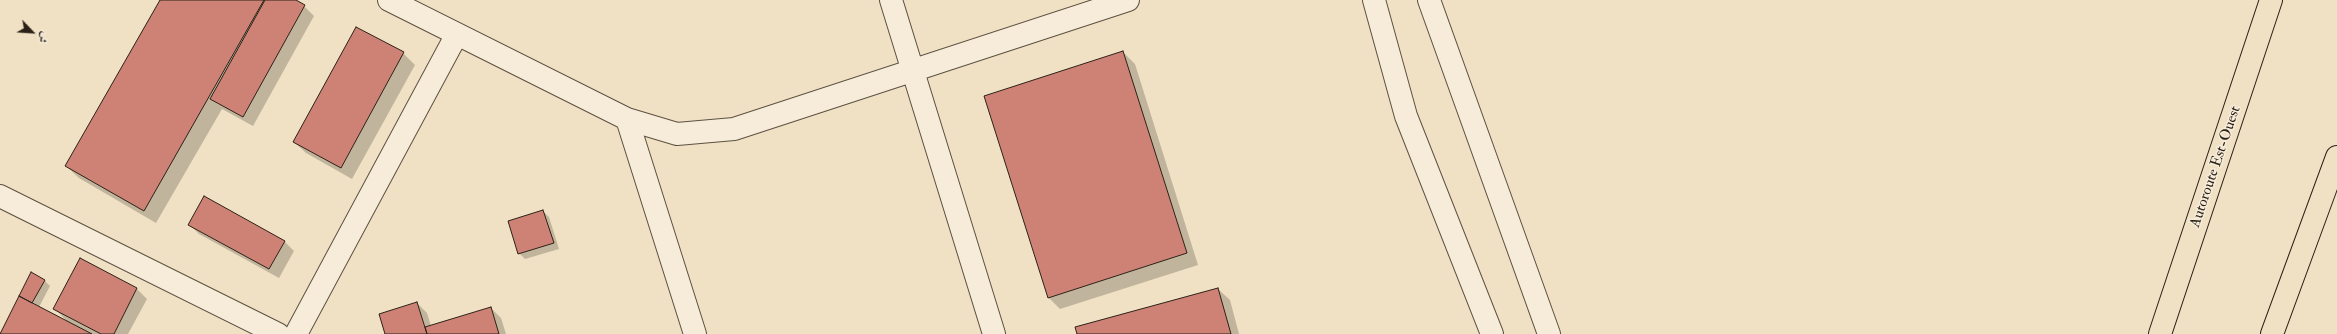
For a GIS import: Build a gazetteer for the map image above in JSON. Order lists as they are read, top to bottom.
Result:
{
  "streets": {
    "highway": ["Autoroute Est-Ouest"]
  },
  "north": "bottom right"
}
